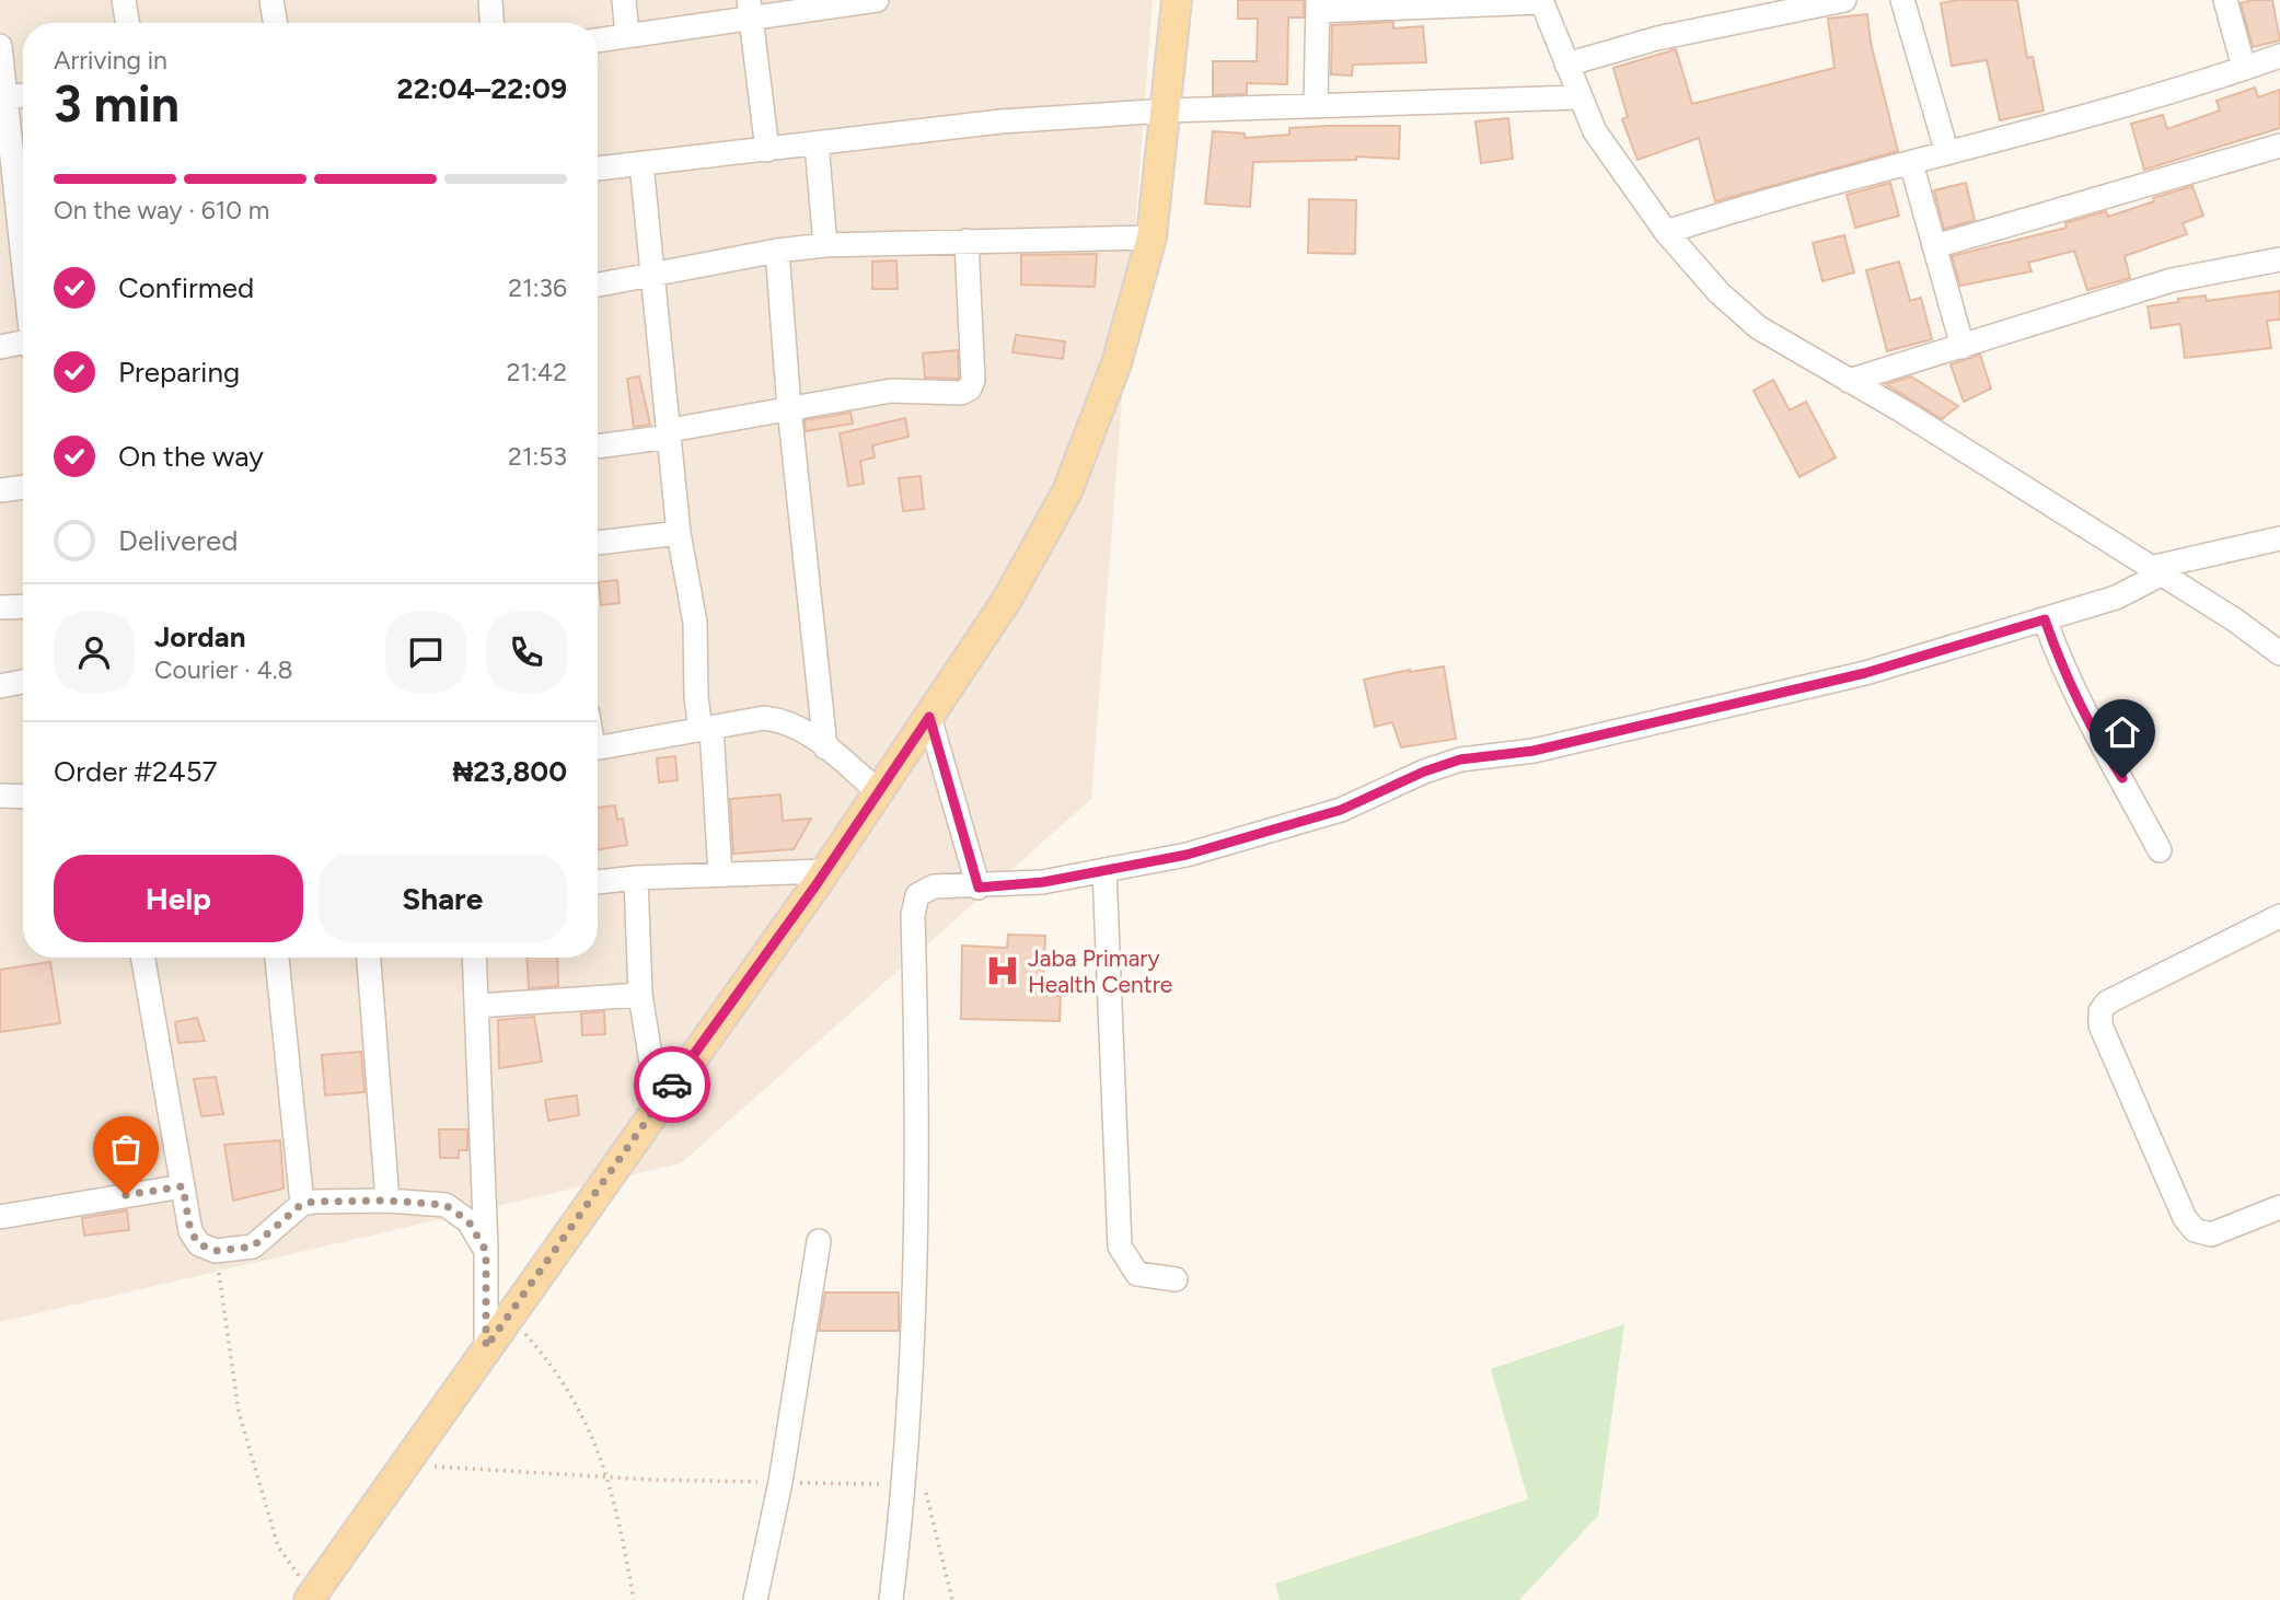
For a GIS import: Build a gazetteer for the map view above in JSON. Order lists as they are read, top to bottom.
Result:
{
  "places": {
    "hospital": ["Jaba Primary Health Centre"]
  },
  "page": {
    "heading": ["3 min", "Arriving in", "22:04–22:09"],
    "panel": [
      "Jordan",
      "Courier · 4.8",
      "Order #2457",
      "₦23,800"
    ],
    "bar": "On the way · 610 m",
    "list": [
      ["Confirmed", "21:36"],
      ["Preparing", "21:42"],
      ["On the way", "21:53"],
      "Delivered"
    ],
    "buttons": ["Help", "Share"]
  }
}
